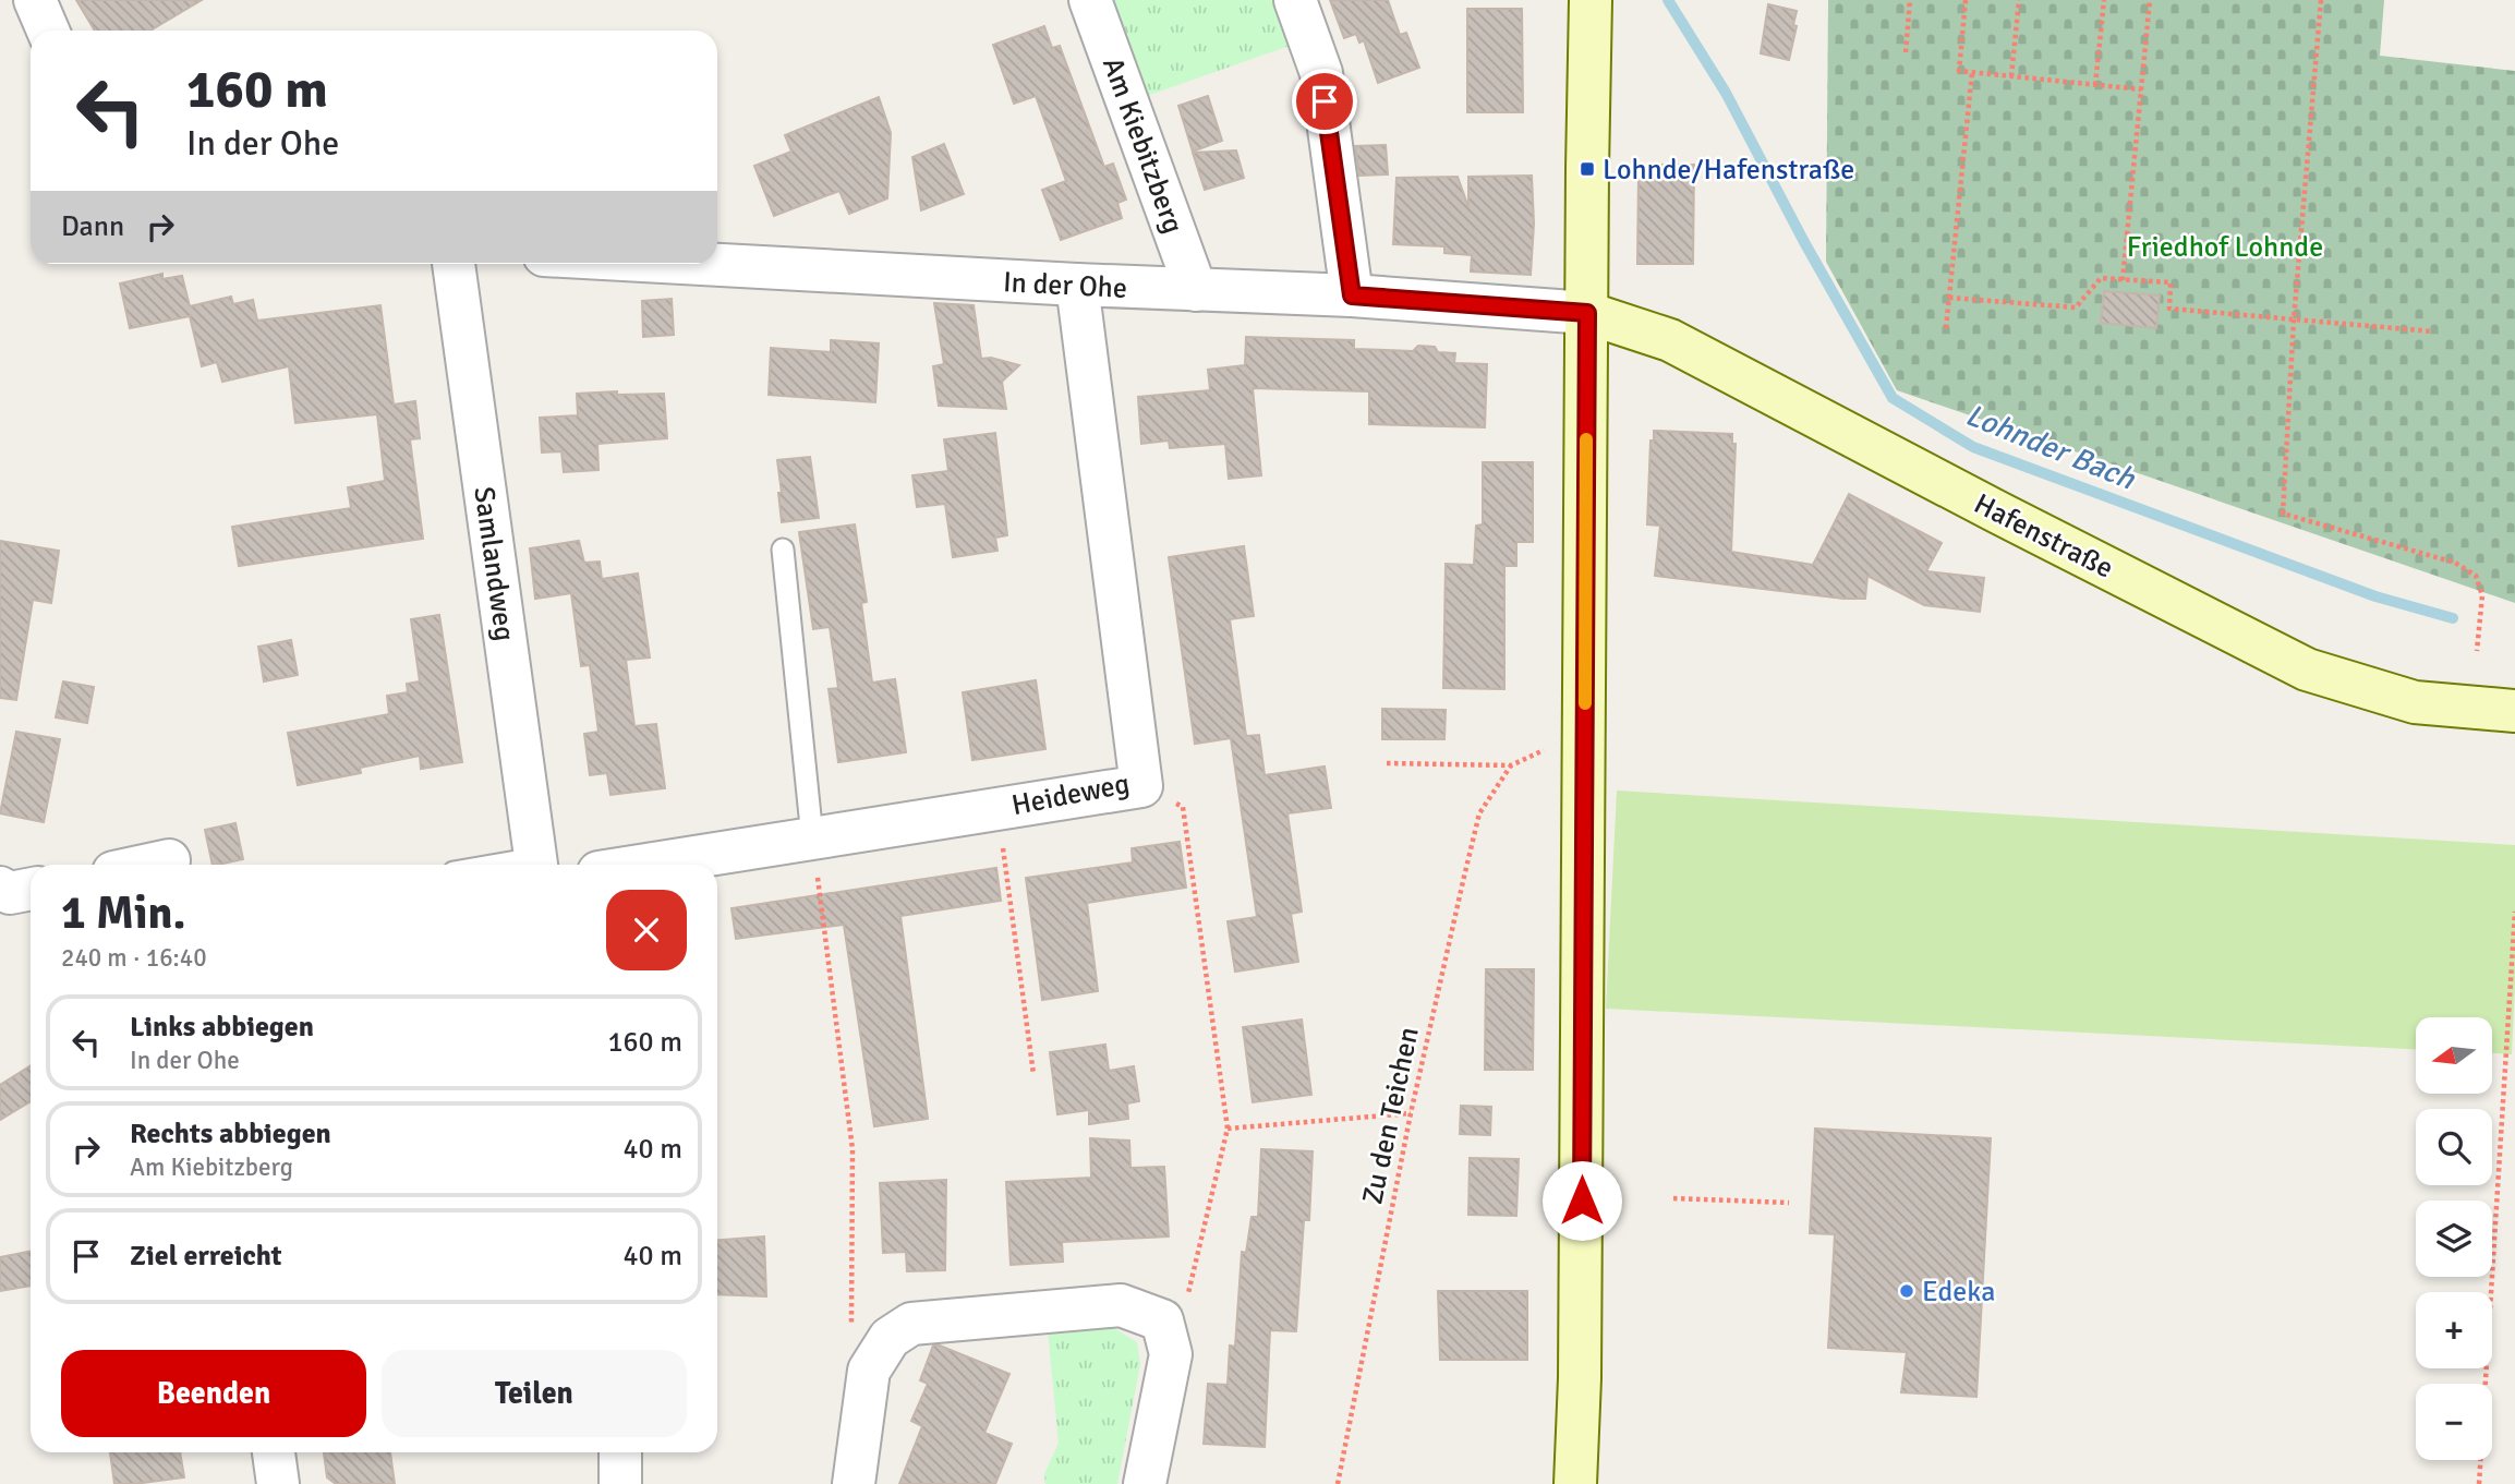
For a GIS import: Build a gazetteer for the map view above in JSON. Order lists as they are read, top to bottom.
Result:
{
  "streets": {
    "street": [
      "Am Kiebitzberg",
      "In der Ohe",
      "Hafenstraße",
      "Samlandweg",
      "Heideweg"
    ],
    "path": ["Zu den Teichen"]
  },
  "crossings": [
    ["Am Kiebitzberg", "In der Ohe"],
    ["In der Ohe", "Hafenstraße"],
    ["In der Ohe", "Heideweg"]
  ],
  "water": ["Lohnder Bach"],
  "parks": ["Friedhof Lohnde"],
  "places": {
    "transit": ["Lohnde/Hafenstraße"],
    "other": ["Edeka"]
  },
  "north": "left",
  "page": {
    "turn": ["160 m", "In der Ohe"],
    "then": "Dann",
    "heading": ["1 Min.", "240 m · 16:40"],
    "list": [
      {
        "name": "Links abbiegen",
        "note": "In der Ohe",
        "value": "160 m"
      },
      {
        "name": "Rechts abbiegen",
        "note": "Am Kiebitzberg",
        "value": "40 m"
      },
      {
        "name": "Ziel erreicht",
        "value": "40 m"
      }
    ],
    "map_buttons": ["+", "−"],
    "buttons": ["Beenden", "Teilen"]
  }
}
